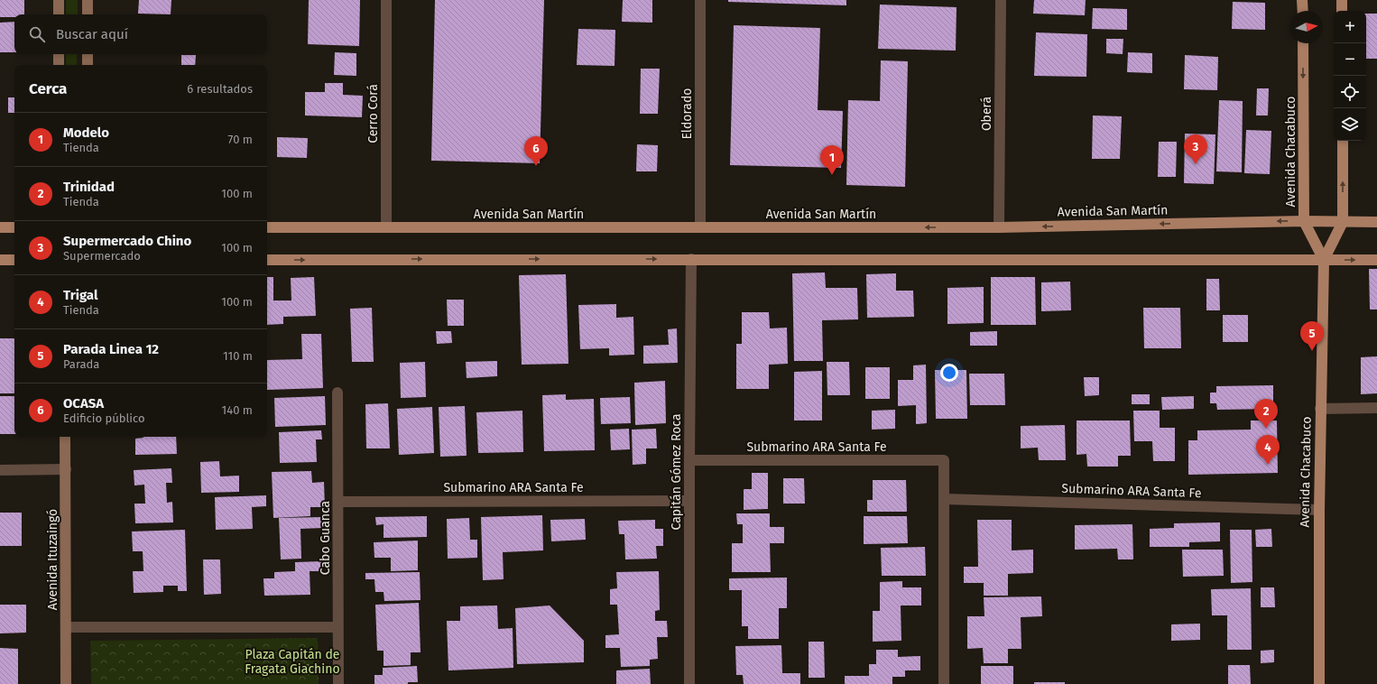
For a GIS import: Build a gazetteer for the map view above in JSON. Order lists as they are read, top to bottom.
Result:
{
  "streets": {
    "main road": ["Avenida Chacabuco", "Avenida San Martín", "Avenida Ituzaingó"],
    "street": [
      "Cerro Corá",
      "Eldorado",
      "Oberá",
      "Submarino ARA Santa Fe",
      "Capitán Gómez Roca",
      "Cabo Guanca"
    ]
  },
  "crossings": [
    ["Cerro Corá", "Avenida San Martín"],
    ["Eldorado", "Avenida San Martín"],
    ["Oberá", "Avenida San Martín"],
    ["Avenida Chacabuco", "Avenida San Martín"],
    ["Avenida Chacabuco", "Submarino ARA Santa Fe"],
    ["Submarino ARA Santa Fe", "Capitán Gómez Roca"],
    ["Submarino ARA Santa Fe", "Cabo Guanca"]
  ],
  "parks": ["Plaza Capitán de Fragata Giachino"],
  "north": "right",
  "page": {
    "map_buttons": ["+", "−"],
    "search": "Buscar aquí",
    "heading": ["Cerca", "6 resultados"],
    "list": [
      {
        "mark": "1",
        "name": "Modelo",
        "note": "Tienda",
        "value": "70 m"
      },
      {
        "mark": "2",
        "name": "Trinidad",
        "note": "Tienda",
        "value": "100 m"
      },
      {
        "mark": "3",
        "name": "Supermercado Chino",
        "note": "Supermercado",
        "value": "100 m"
      },
      {
        "mark": "4",
        "name": "Trigal",
        "note": "Tienda",
        "value": "100 m"
      },
      {
        "mark": "5",
        "name": "Parada Linea 12",
        "note": "Parada",
        "value": "110 m"
      },
      {
        "mark": "6",
        "name": "OCASA",
        "note": "Edificio público",
        "value": "140 m"
      }
    ],
    "pins": [
      "3",
      "6",
      "1",
      "5",
      "2",
      "4"
    ]
  }
}
